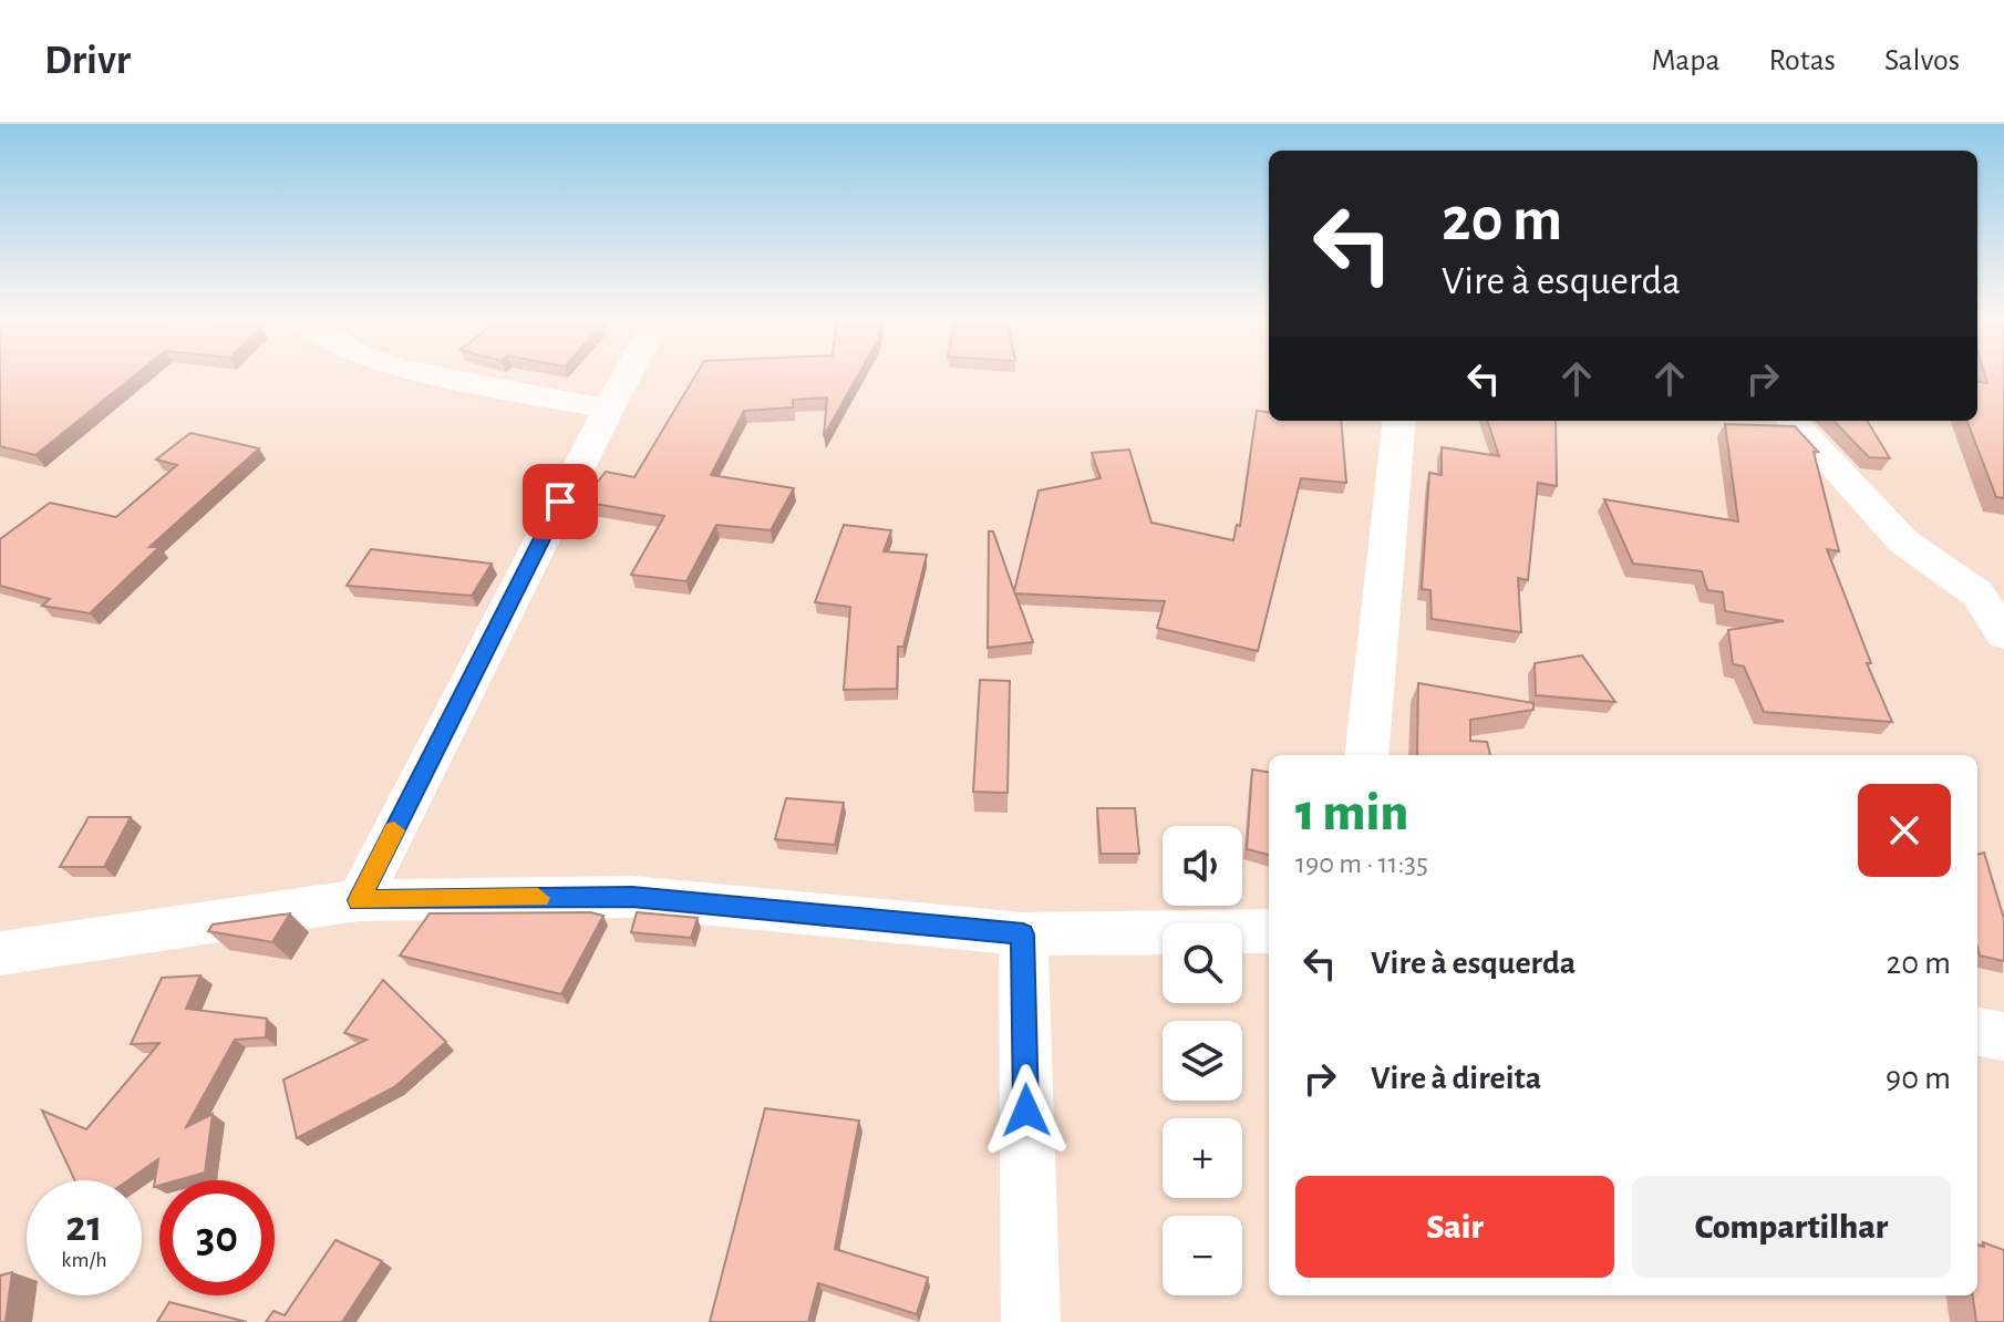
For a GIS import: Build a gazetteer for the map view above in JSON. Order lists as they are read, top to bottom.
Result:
{
  "page": {
    "header": "Drivr",
    "nav": ["Mapa", "Rotas", "Salvos"],
    "turn": ["20 m", "Vire à esquerda"],
    "heading": ["1 min", "190 m · 11:35"],
    "map_buttons": ["+", "−"],
    "list": [
      {
        "name": "Vire à esquerda",
        "value": "20 m"
      },
      {
        "name": "Vire à direita",
        "value": "90 m"
      }
    ],
    "buttons": ["Sair", "Compartilhar"],
    "speed": "21 km/h",
    "limit": "30"
  }
}
